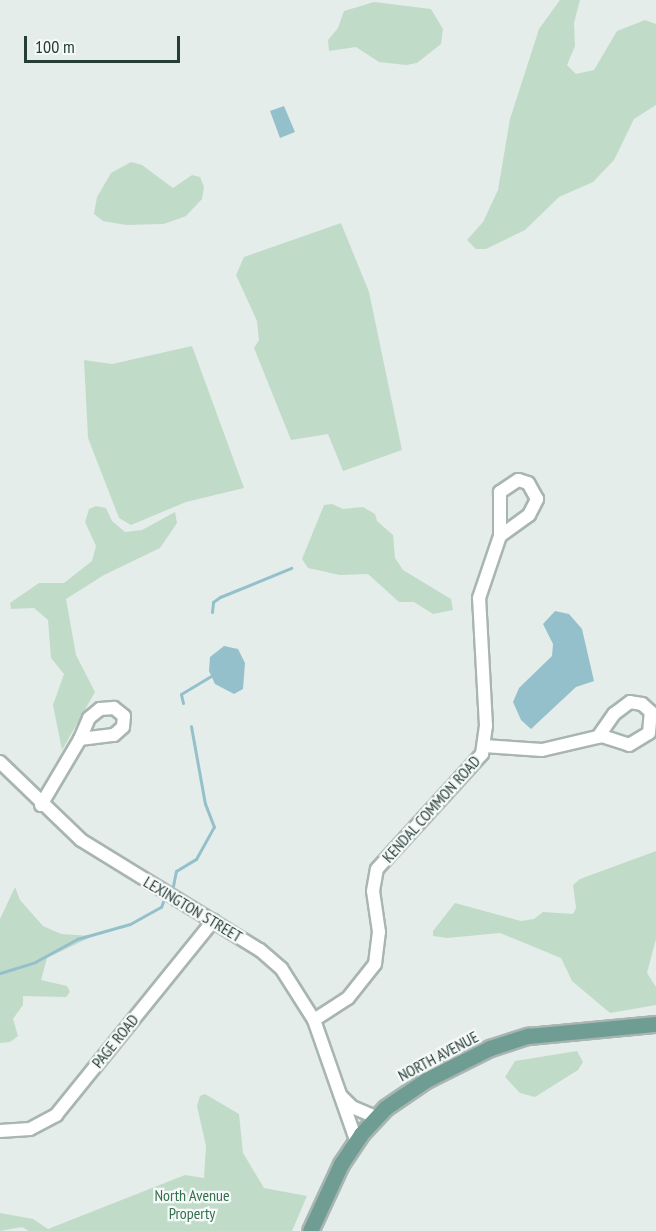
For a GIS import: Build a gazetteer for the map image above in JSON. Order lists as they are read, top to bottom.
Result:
{
  "streets": {
    "main road": ["NORTH AVENUE"],
    "street": ["KENDAL COMMON ROAD", "LEXINGTON STREET", "PAGE ROAD"]
  },
  "crossings": [
    ["KENDAL COMMON ROAD", "LEXINGTON STREET"],
    ["LEXINGTON STREET", "PAGE ROAD"],
    ["LEXINGTON STREET", "NORTH AVENUE"]
  ],
  "parks": ["North Avenue Property"],
  "scale_bar": "100 m"
}
